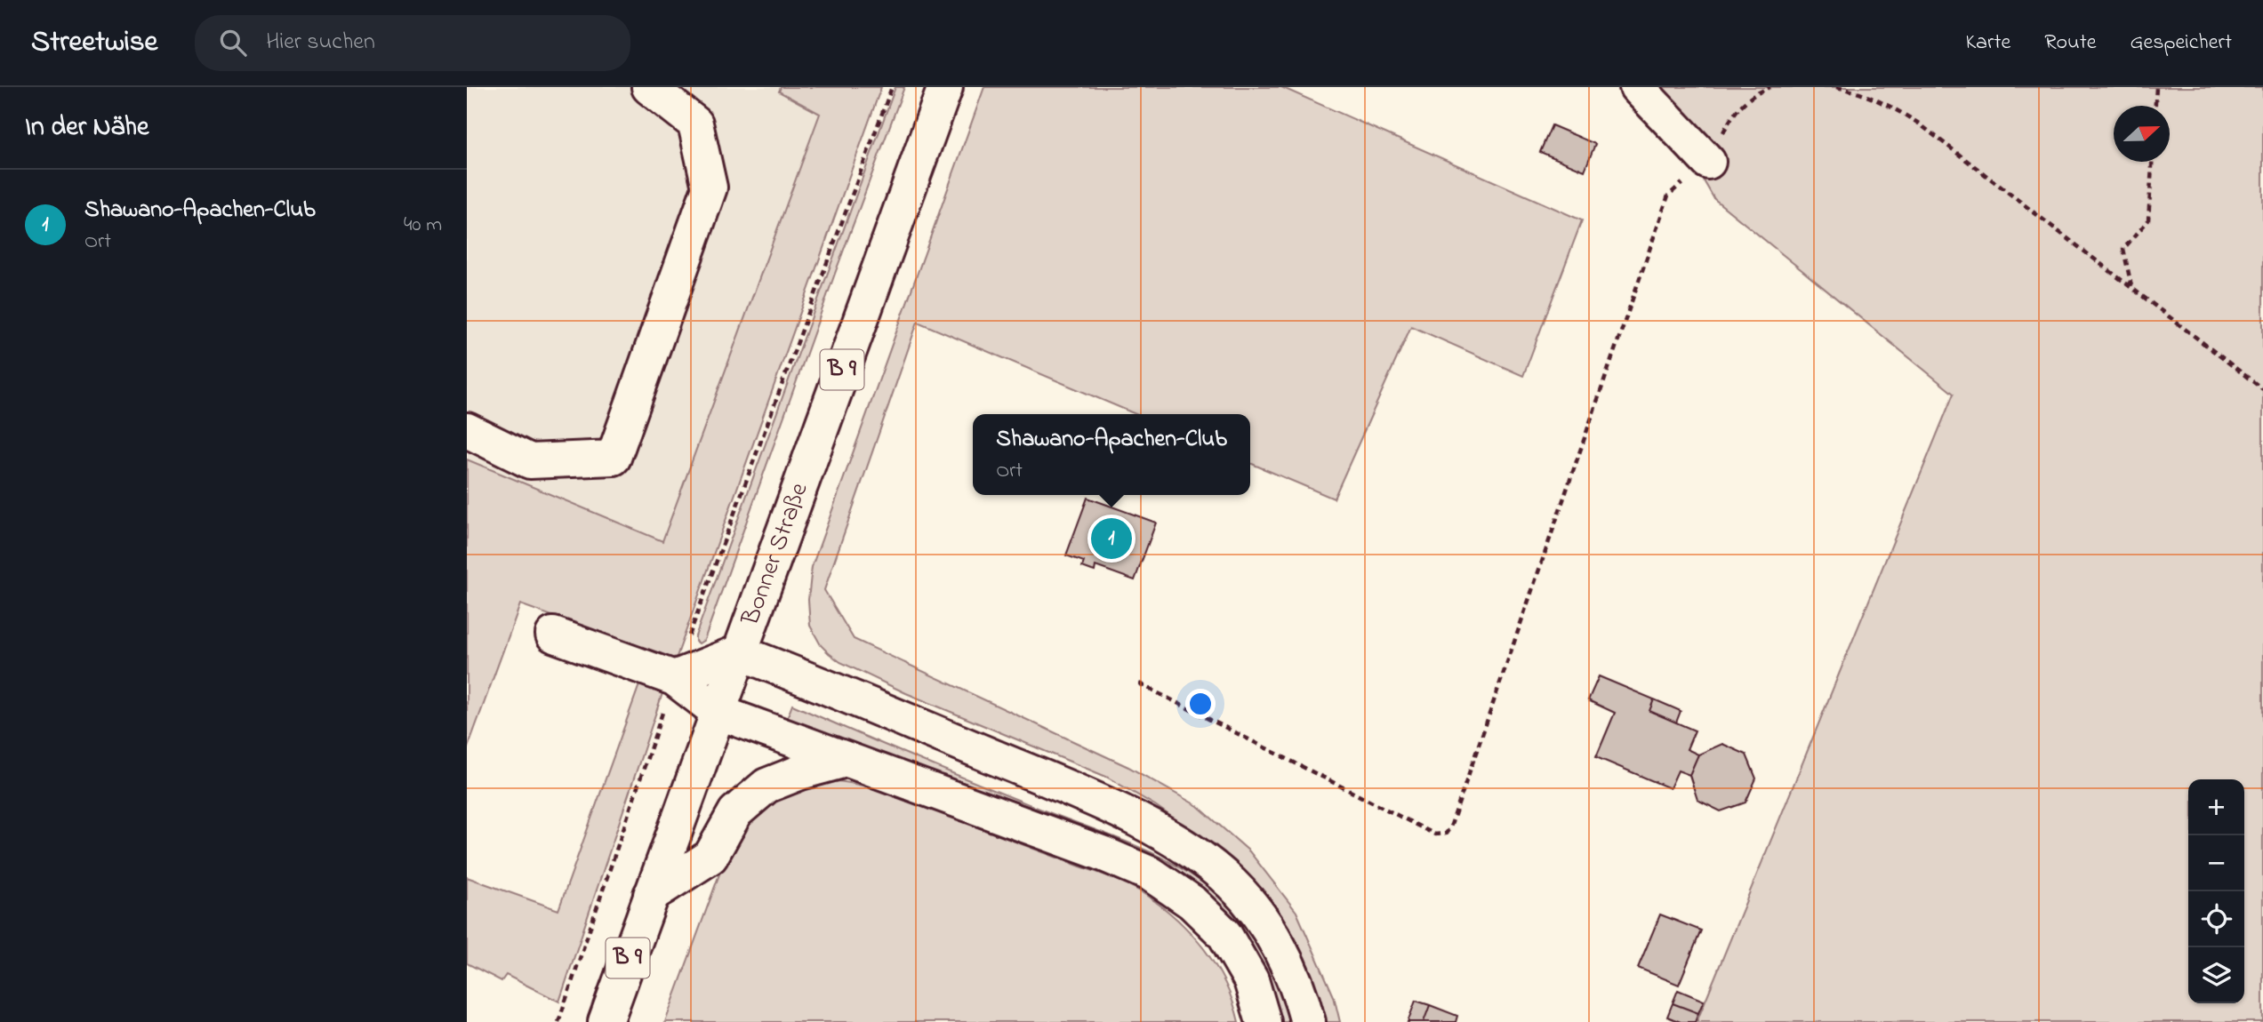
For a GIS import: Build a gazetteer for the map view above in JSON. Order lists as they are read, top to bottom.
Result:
{
  "streets": {
    "main road": ["B 9", "Bonner Straße"]
  },
  "north": "right",
  "page": {
    "header": "Streetwise",
    "search": "Hier suchen",
    "nav": ["Karte", "Route", "Gespeichert"],
    "heading": "In der Nähe",
    "list": [
      {
        "mark": "1",
        "name": "Shawano-Apachen-Club",
        "note": "Ort",
        "value": "40 m"
      }
    ],
    "popup": ["Shawano-Apachen-Club", "Ort"],
    "pins": "1",
    "map_buttons": ["+", "−"]
  }
}
